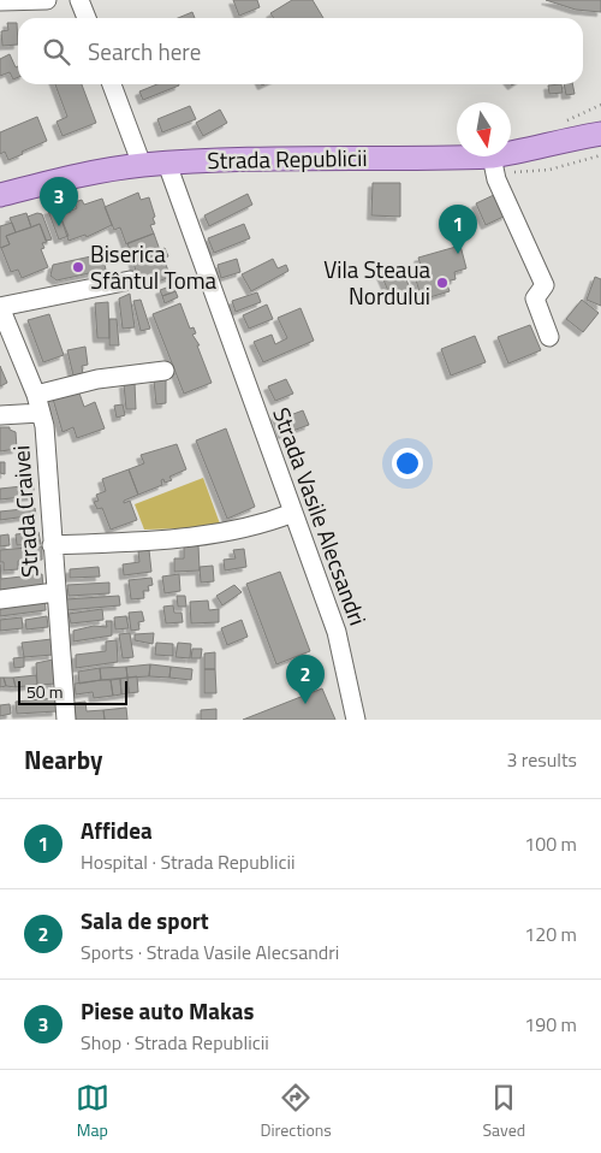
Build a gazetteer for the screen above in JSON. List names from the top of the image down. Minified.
{"streets":{"main road":["Strada Republicii"],"street":["Strada Craivei","Strada Vasile Alecsandri"]},"crossings":[["Strada Republicii","Strada Vasile Alecsandri"]],"places":["Biserica Sfântul Toma","Vila Steaua Nordului"],"scale_bar":"50 m","north":"bottom","page":{"search":"Search here","pins":["3","1","2"],"scale":"50 m","heading":["Nearby","3 results"],"list":[{"mark":"1","name":"Affidea","note":"Hospital · Strada Republicii","value":"100 m"},{"mark":"2","name":"Sala de sport","note":"Sports · Strada Vasile Alecsandri","value":"120 m"},{"mark":"3","name":"Piese auto Makas","note":"Shop · Strada Republicii","value":"190 m"}],"nav":["Map","Directions","Saved"]}}
